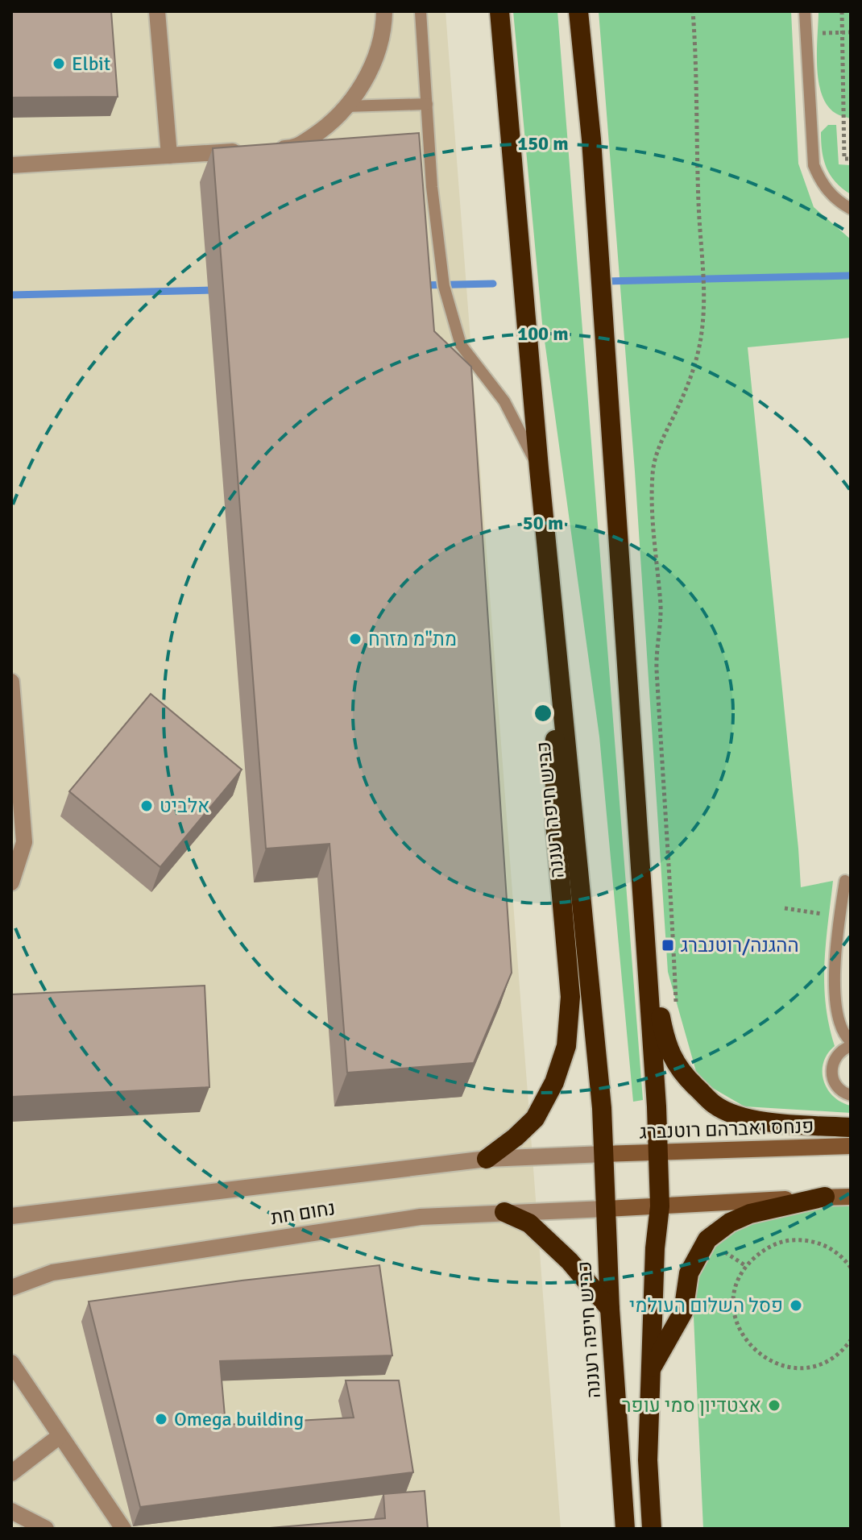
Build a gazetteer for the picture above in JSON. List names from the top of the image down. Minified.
{"streets":{"highway":["כביש חיפה רעננה"],"main road":["פנחס ואברהם רוטנברג"],"street":["נחום חת"]},"crossings":[["כביש חיפה רעננה","פנחס ואברהם רוטנברג"],["כביש חיפה רעננה","נחום חת"],["פנחס ואברהם רוטנברג","נחום חת"]],"places":{"other":["Elbit","מת\"מ מזרח","אלביט","פסל השלום העולמי","אצטדיון סמי עופר","Omega building"],"transit":["ההגנה/רוטנברג"]},"rings":["150 m","100 m","50 m"]}
